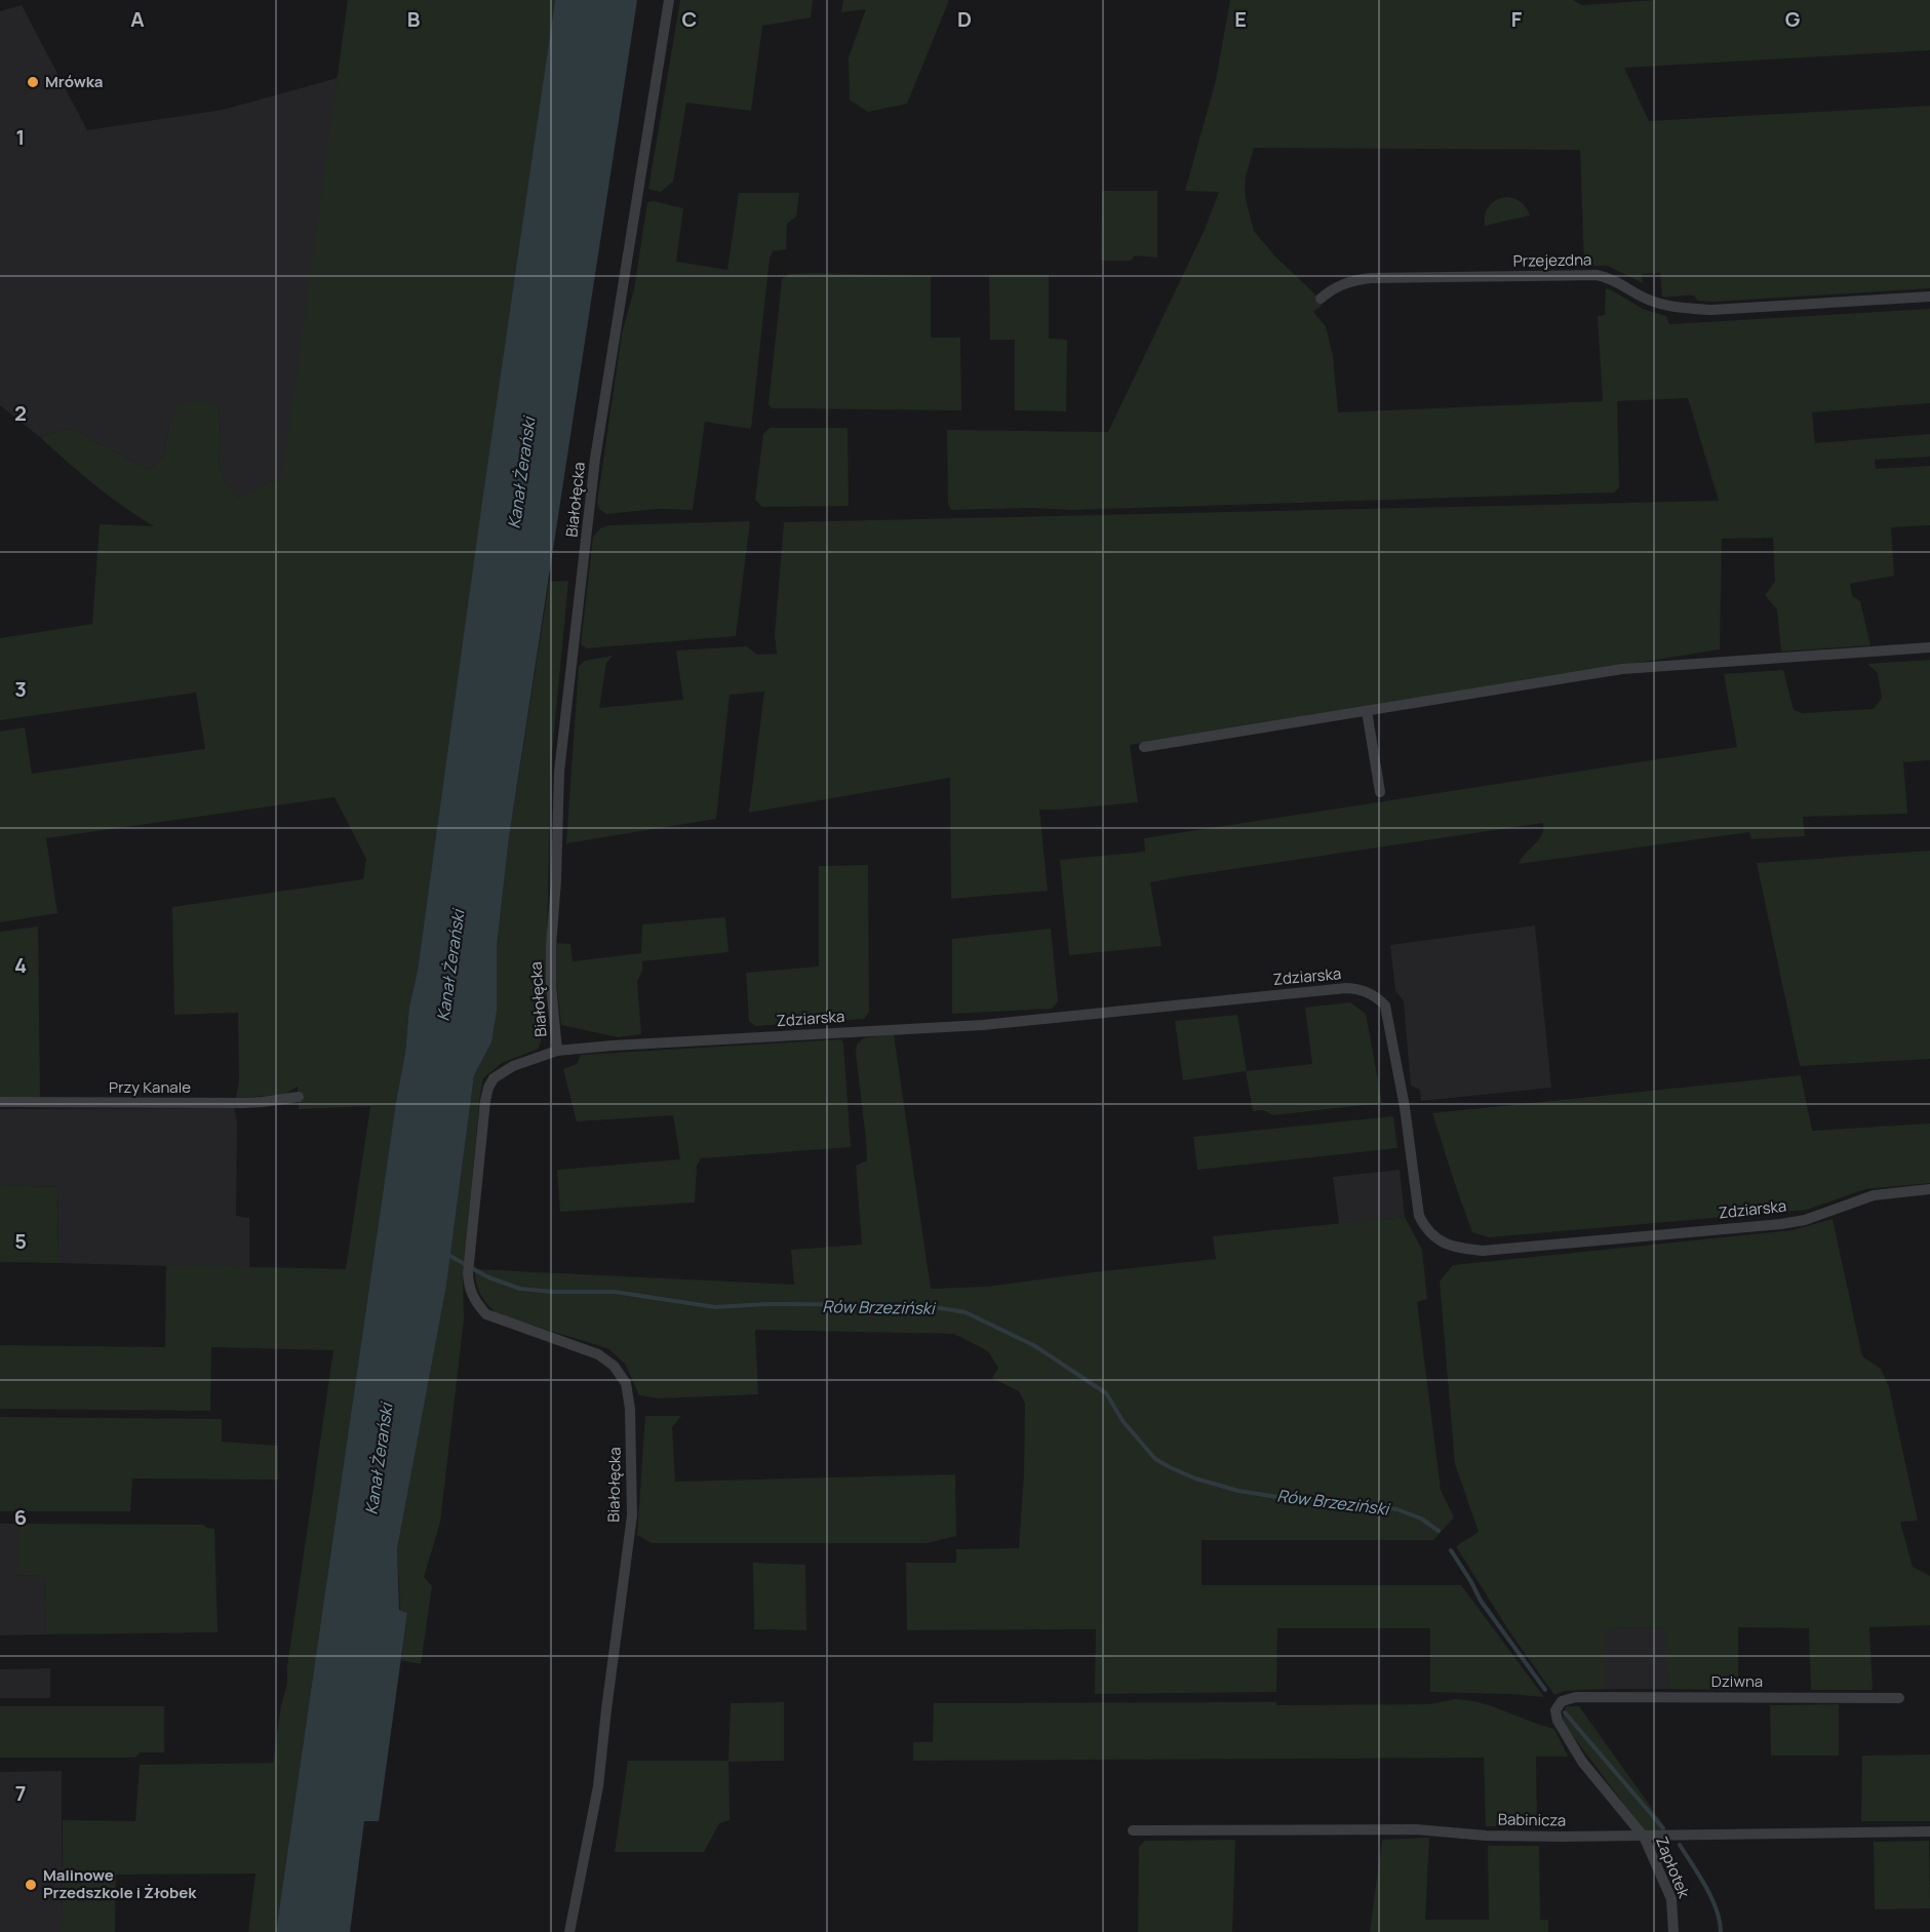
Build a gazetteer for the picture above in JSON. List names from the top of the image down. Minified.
{"streets":{"street":["Przejezdna","Białołęcka","Zdziarska","Przy Kanale","Dziwna","Babinicza","Zapłotek"]},"crossings":[["Białołęcka","Zdziarska"],["Dziwna","Zapłotek"],["Babinicza","Zapłotek"]],"water":["Kanał Żerański","Rów Brzeziński"],"places":["Mrówka","Malinowe Przedszkole i Żłobek"],"grid":{"columns":["A","B","C","D","E","F","G"],"rows":["1","2","3","4","5","6","7"]}}
